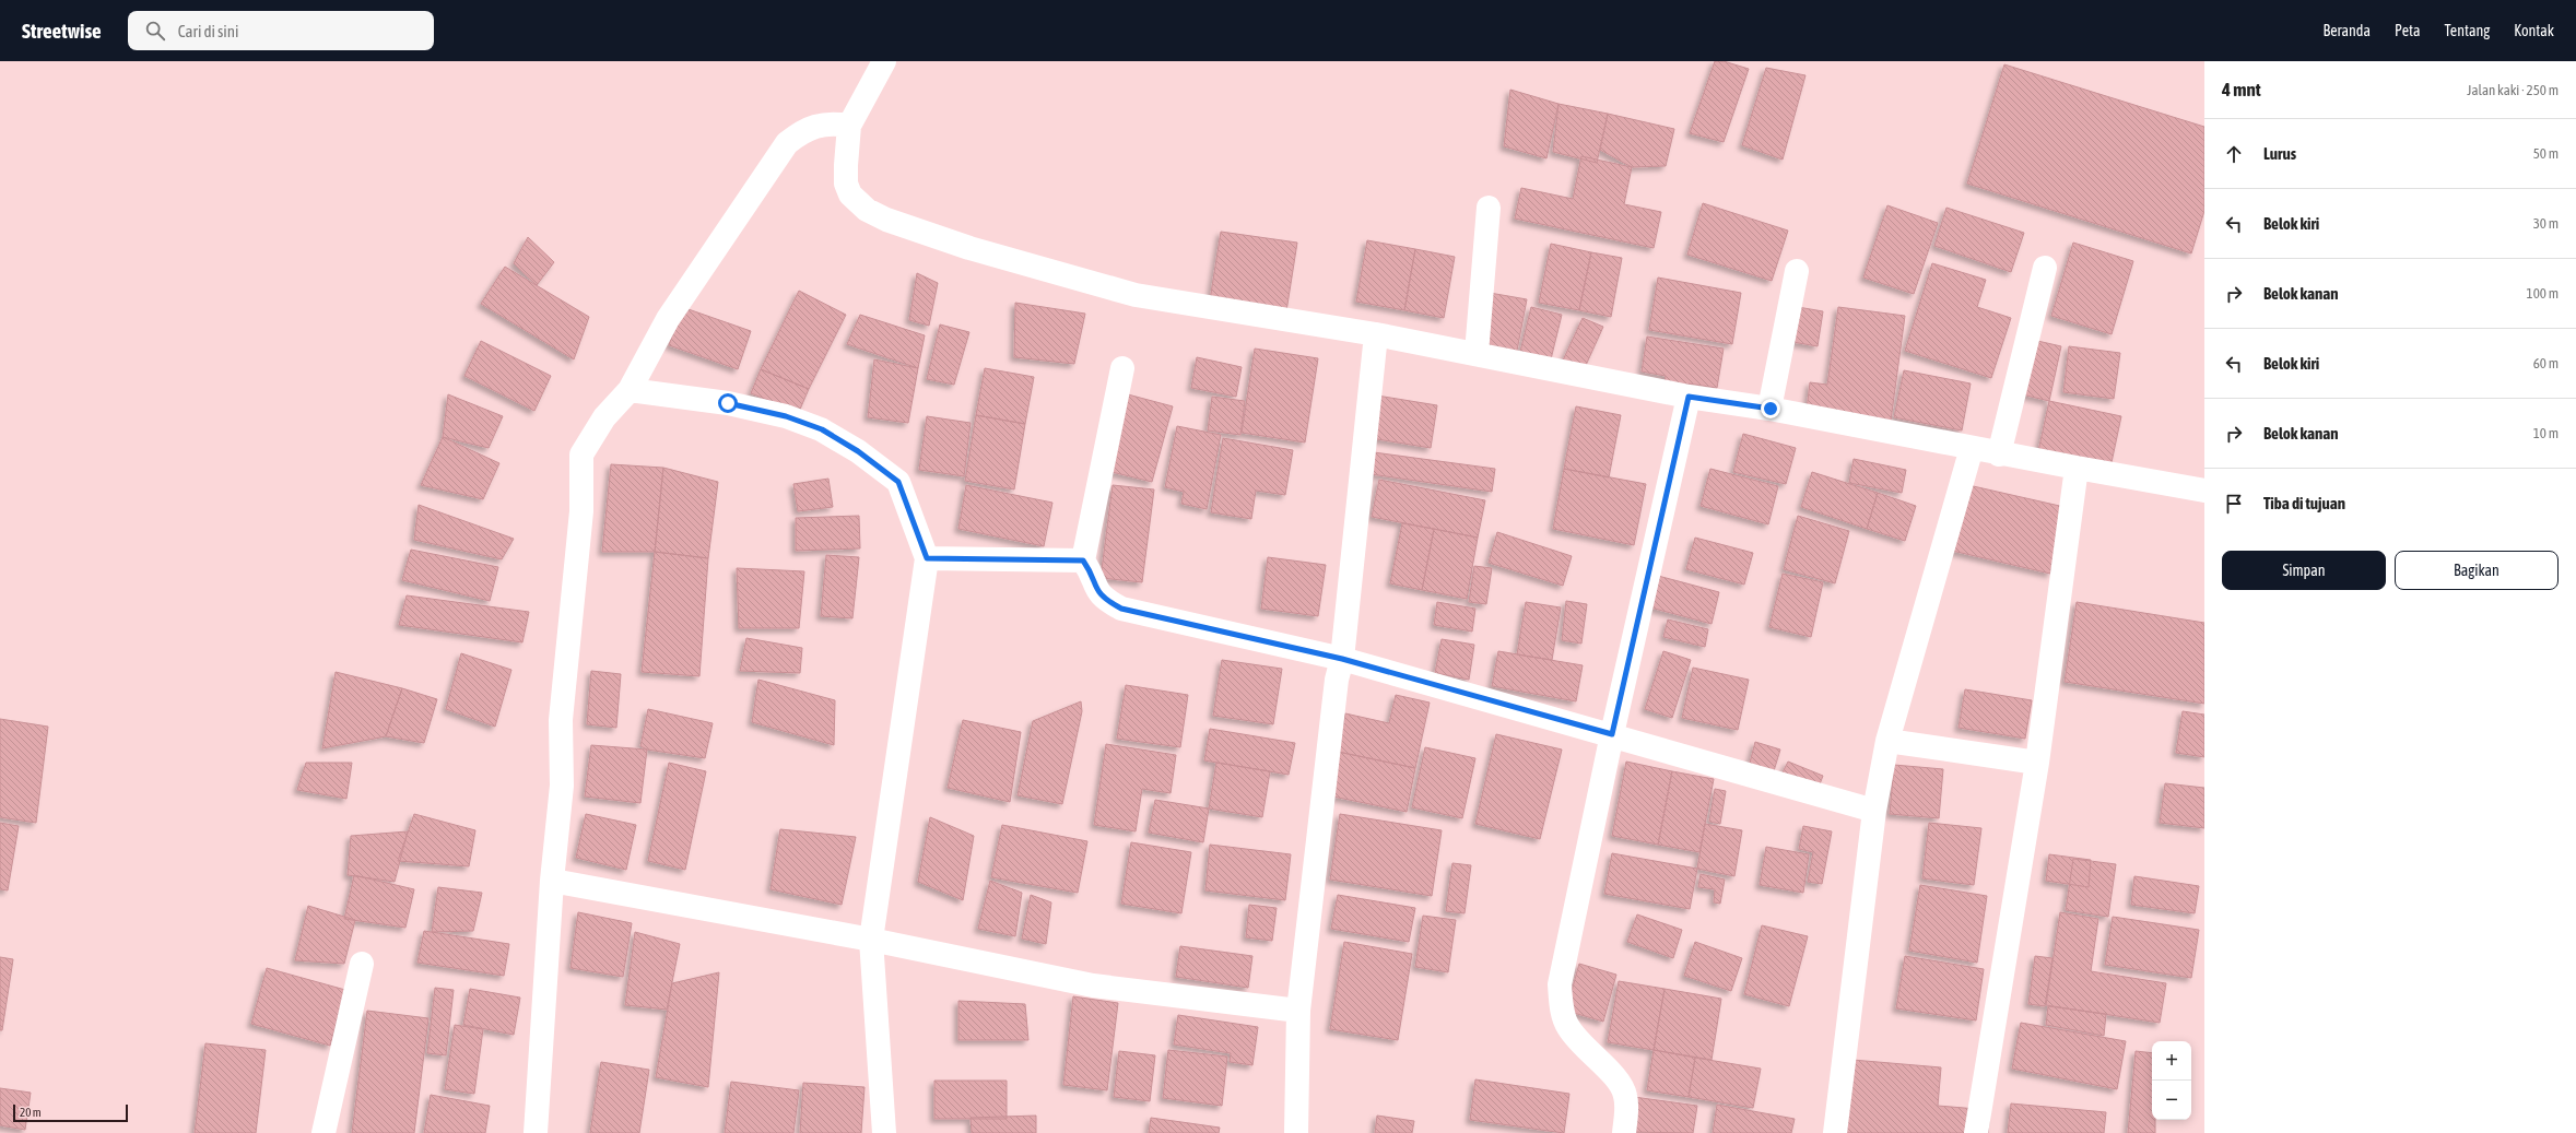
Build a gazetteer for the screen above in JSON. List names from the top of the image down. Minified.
{"scale_bar":"20 m","page":{"header":"Streetwise","search":"Cari di sini","nav":["Beranda","Peta","Tentang","Kontak"],"heading":["4 mnt","Jalan kaki · 250 m"],"list":[["Lurus","50 m"],["Belok kiri","30 m"],["Belok kanan","100 m"],["Belok kiri","60 m"],["Belok kanan","10 m"],"Tiba di tujuan"],"buttons":["Simpan","Bagikan"],"map_buttons":["+","−"],"scale":"20 m"}}
